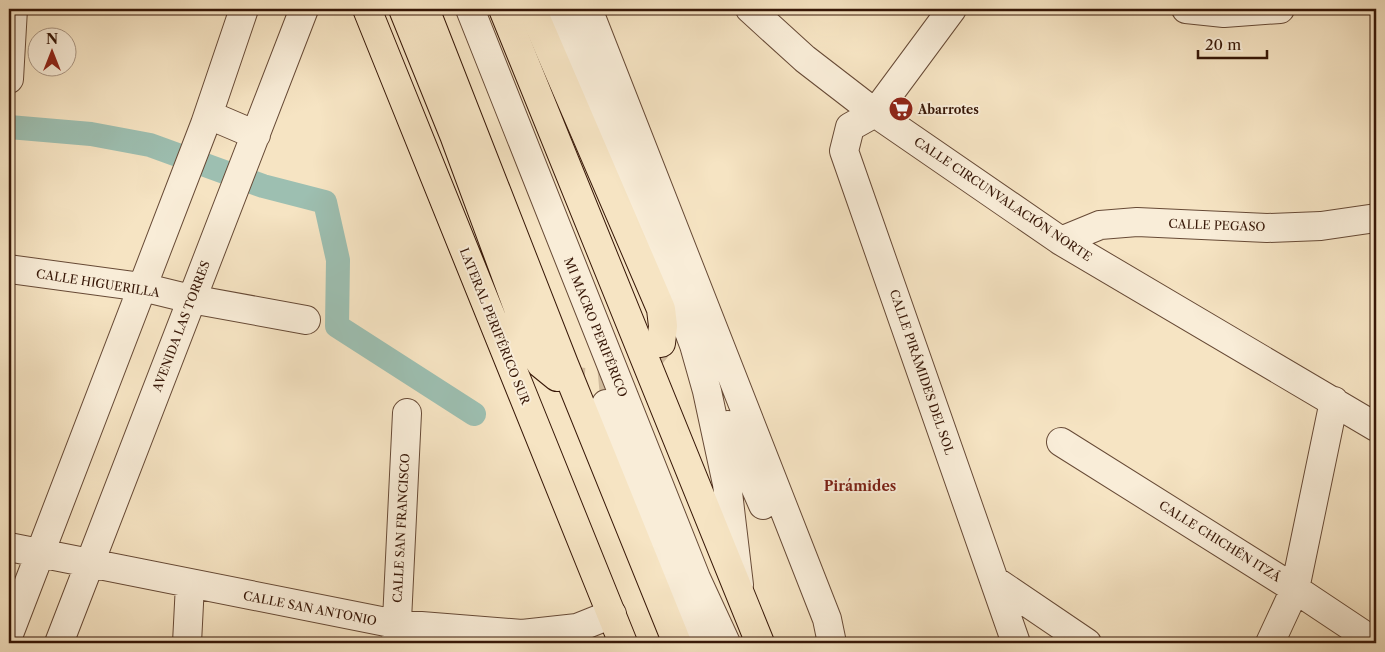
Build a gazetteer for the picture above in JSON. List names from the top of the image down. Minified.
{"streets":{"main road":["LATERAL PERIFÉRICO SUR"],"street":["CALLE CIRCUNVALACIÓN NORTE","CALLE PEGASO","CALLE HIGUERILLA","AVENIDA LAS TORRES","MI MACRO PERIFÉRICO","CALLE PIRÁMIDES DEL SOL","CALLE SAN FRANCISCO","CALLE CHICHÉN ITZÁ","CALLE SAN ANTONIO"]},"crossings":[["CALLE CIRCUNVALACIÓN NORTE","CALLE PEGASO"],["CALLE CIRCUNVALACIÓN NORTE","CALLE PIRÁMIDES DEL SOL"],["CALLE HIGUERILLA","AVENIDA LAS TORRES"],["AVENIDA LAS TORRES","CALLE SAN ANTONIO"],["LATERAL PERIFÉRICO SUR","CALLE SAN ANTONIO"],["CALLE SAN FRANCISCO","CALLE SAN ANTONIO"]],"districts":["Pirámides"],"places":{"supermarket":["Abarrotes"]},"scale_bar":"20 m","north":"top"}
